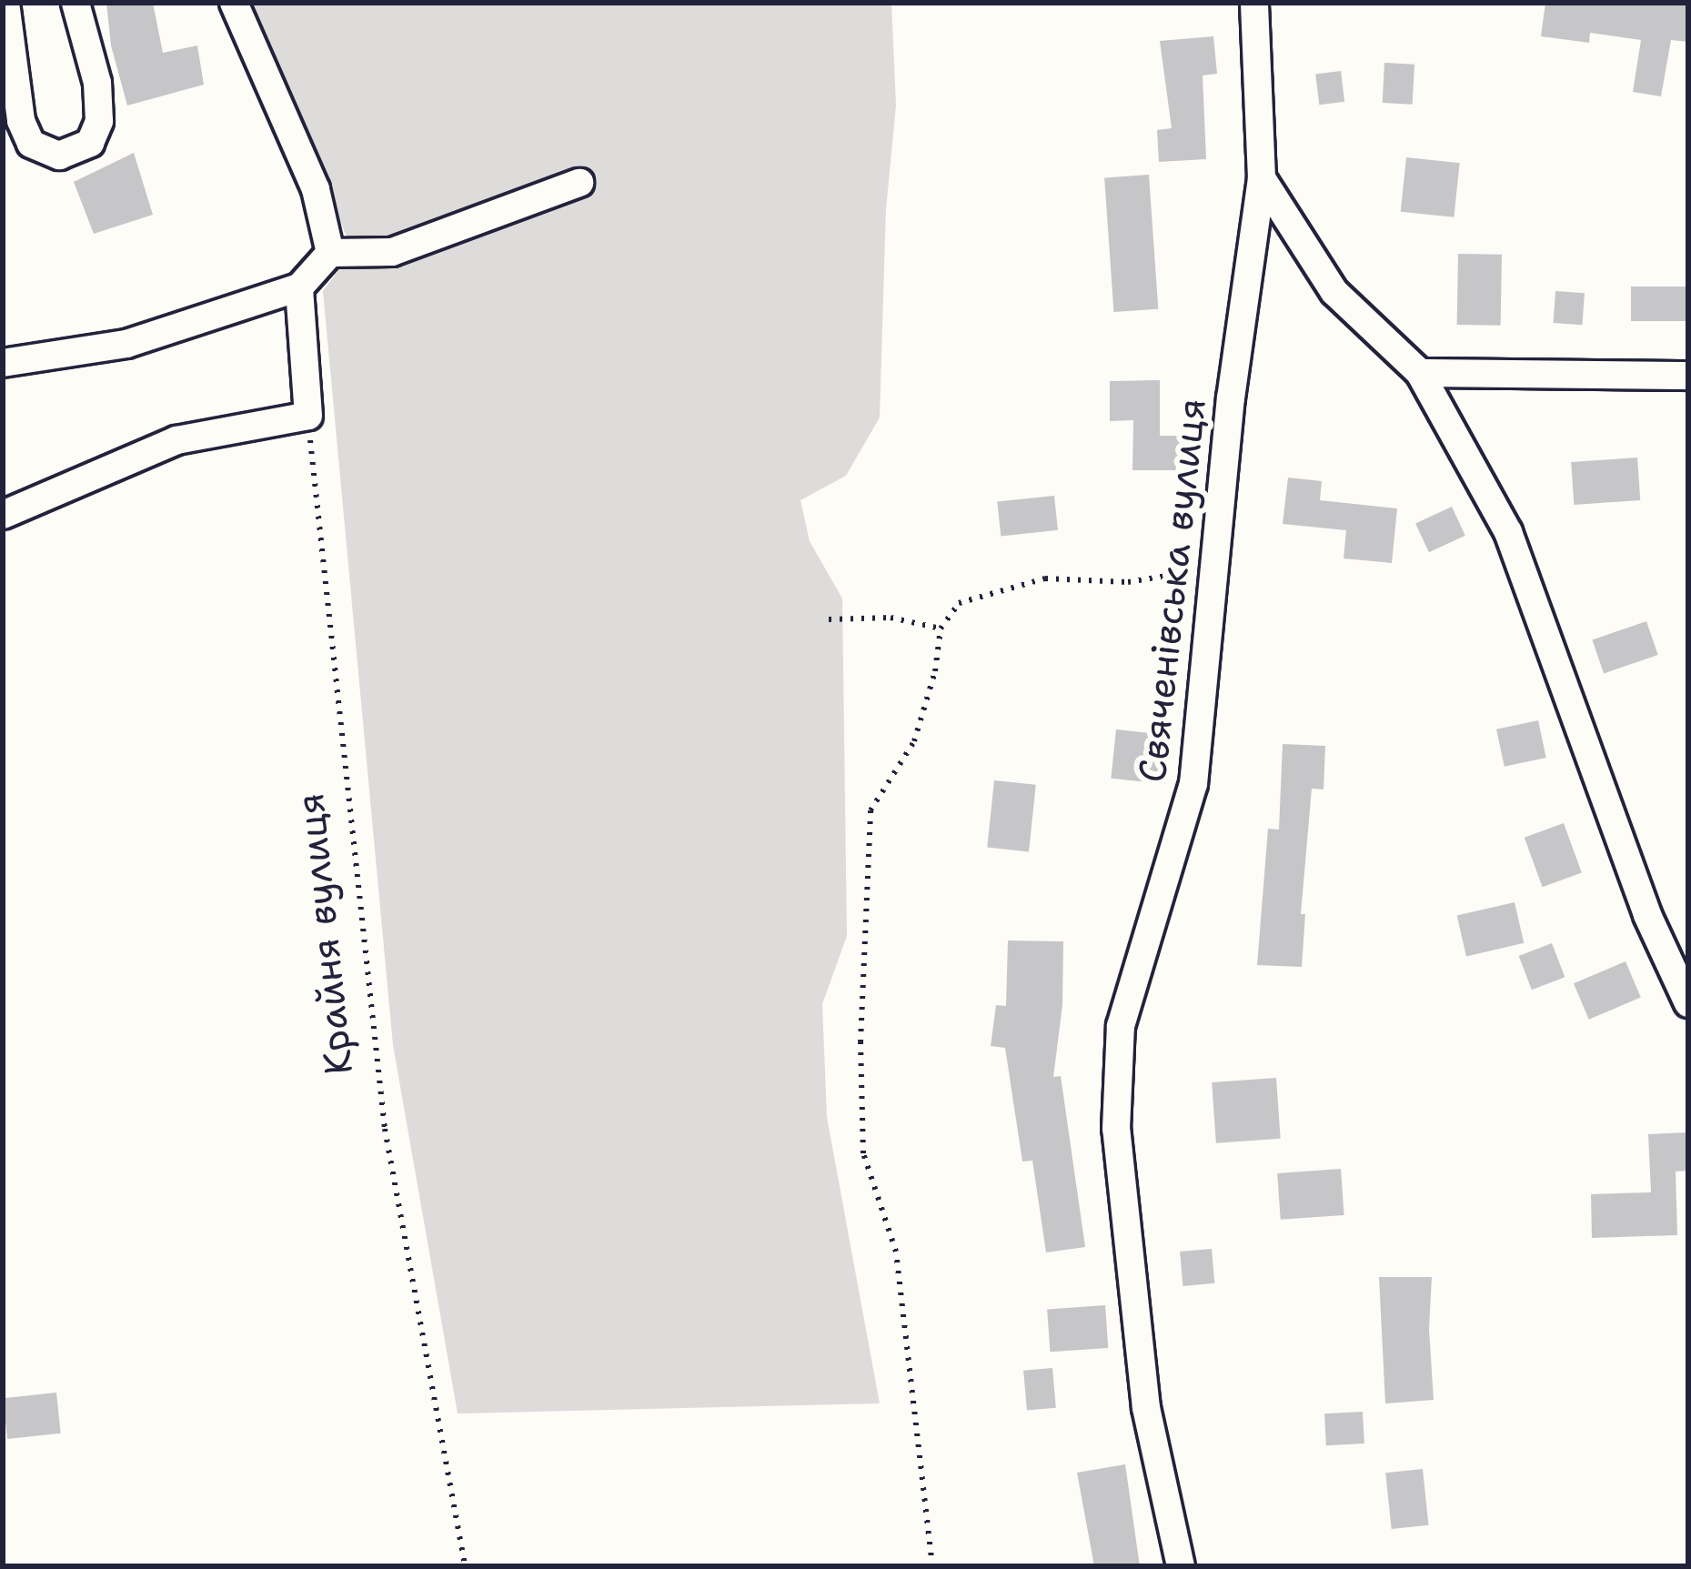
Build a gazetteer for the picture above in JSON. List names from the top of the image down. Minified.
{"streets":{"street":["Свяченівська вулиця"],"path":["Крайня вулиця"]}}
